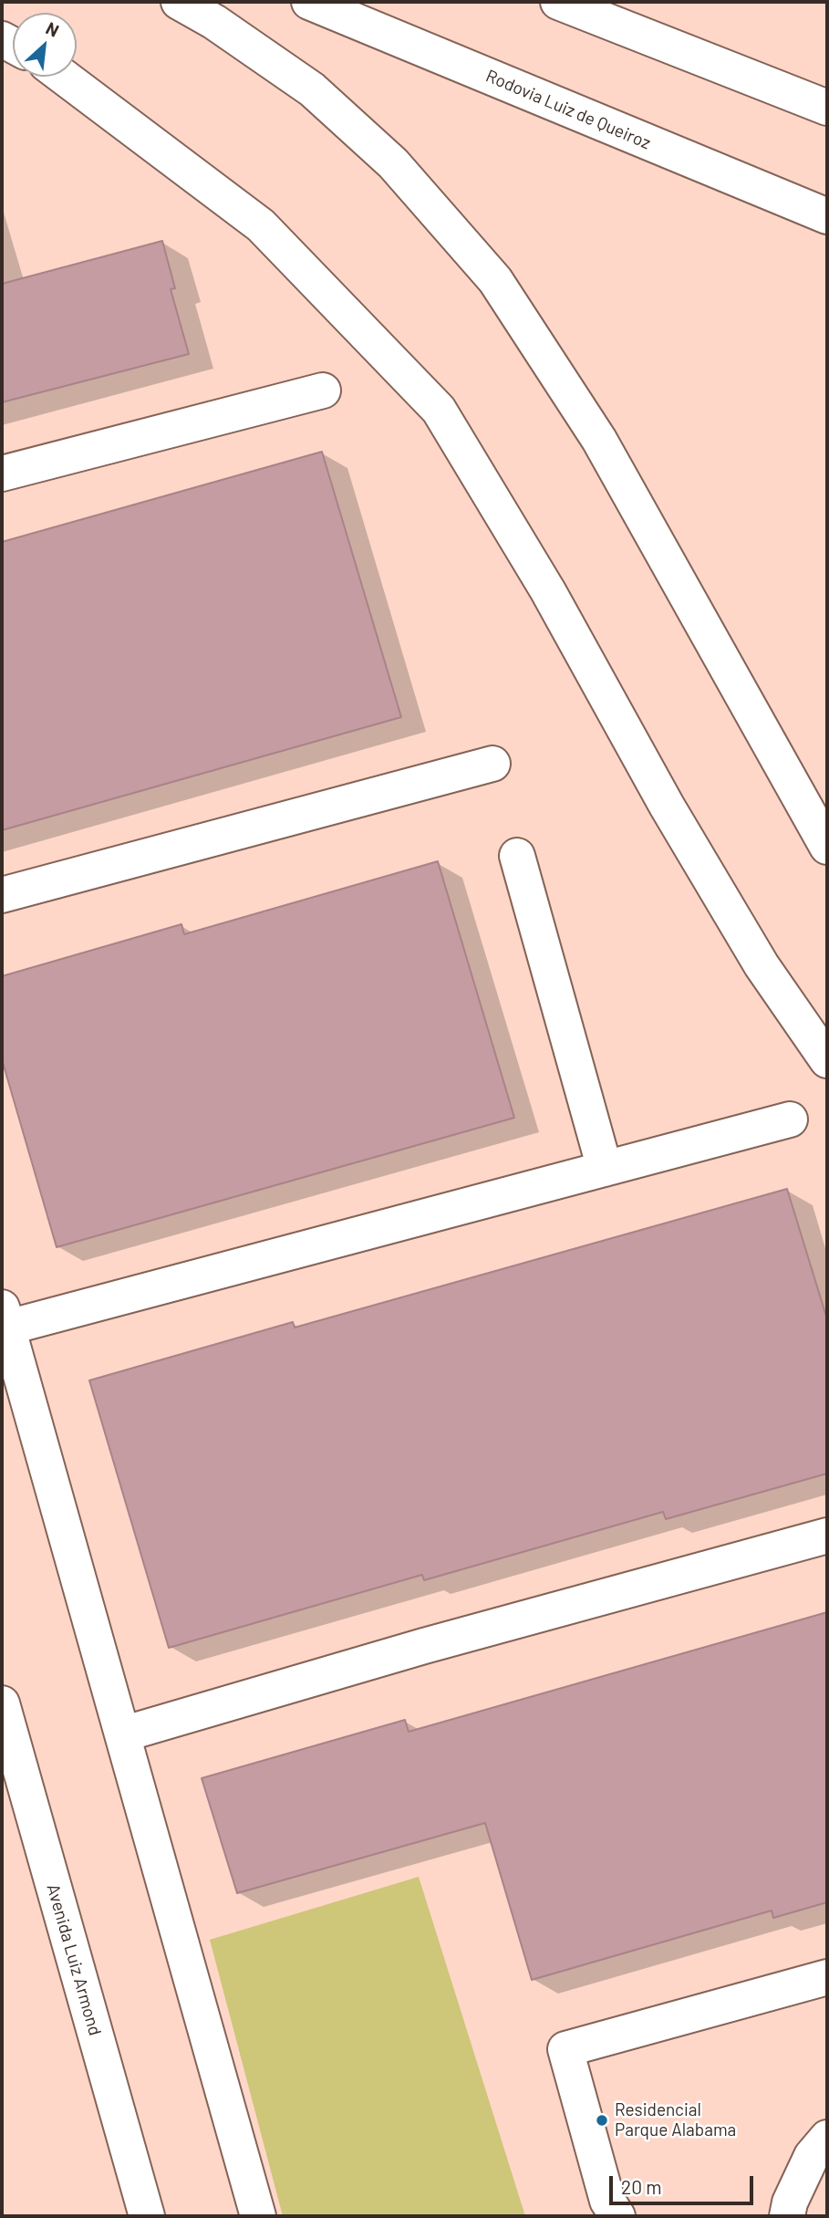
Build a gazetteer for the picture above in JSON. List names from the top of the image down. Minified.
{"streets":{"main road":["Rodovia Luiz de Queiroz","Avenida Luiz Armond"]},"places":["Residencial Parque Alabama"],"scale_bar":"20 m","north":"top right"}
